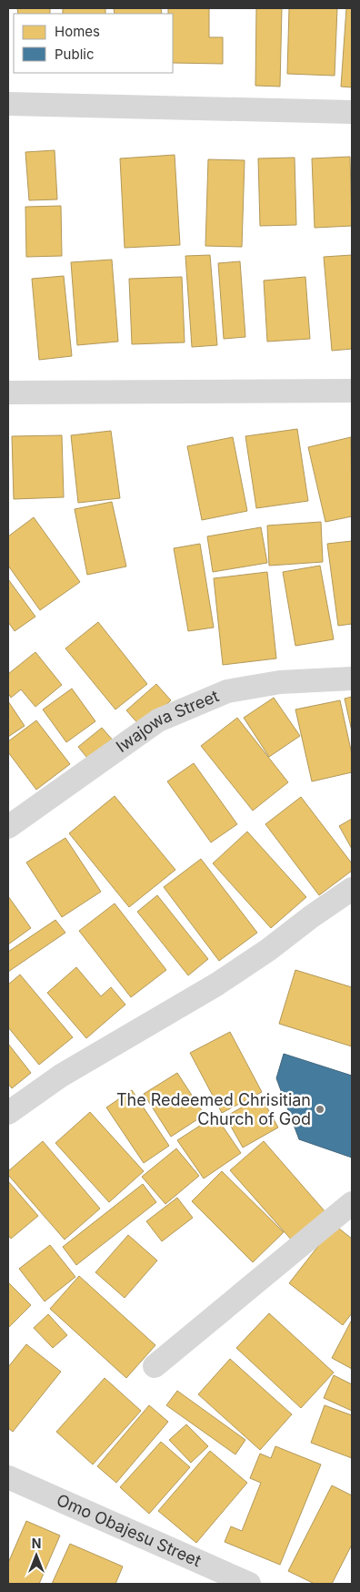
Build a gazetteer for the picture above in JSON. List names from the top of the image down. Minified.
{"streets":{"street":["Iwajowa Street","Omo Obajesu Street"]},"places":["The Redeemed Chrisitian Church of God"],"legend":["Homes","Public"],"north":"top"}
